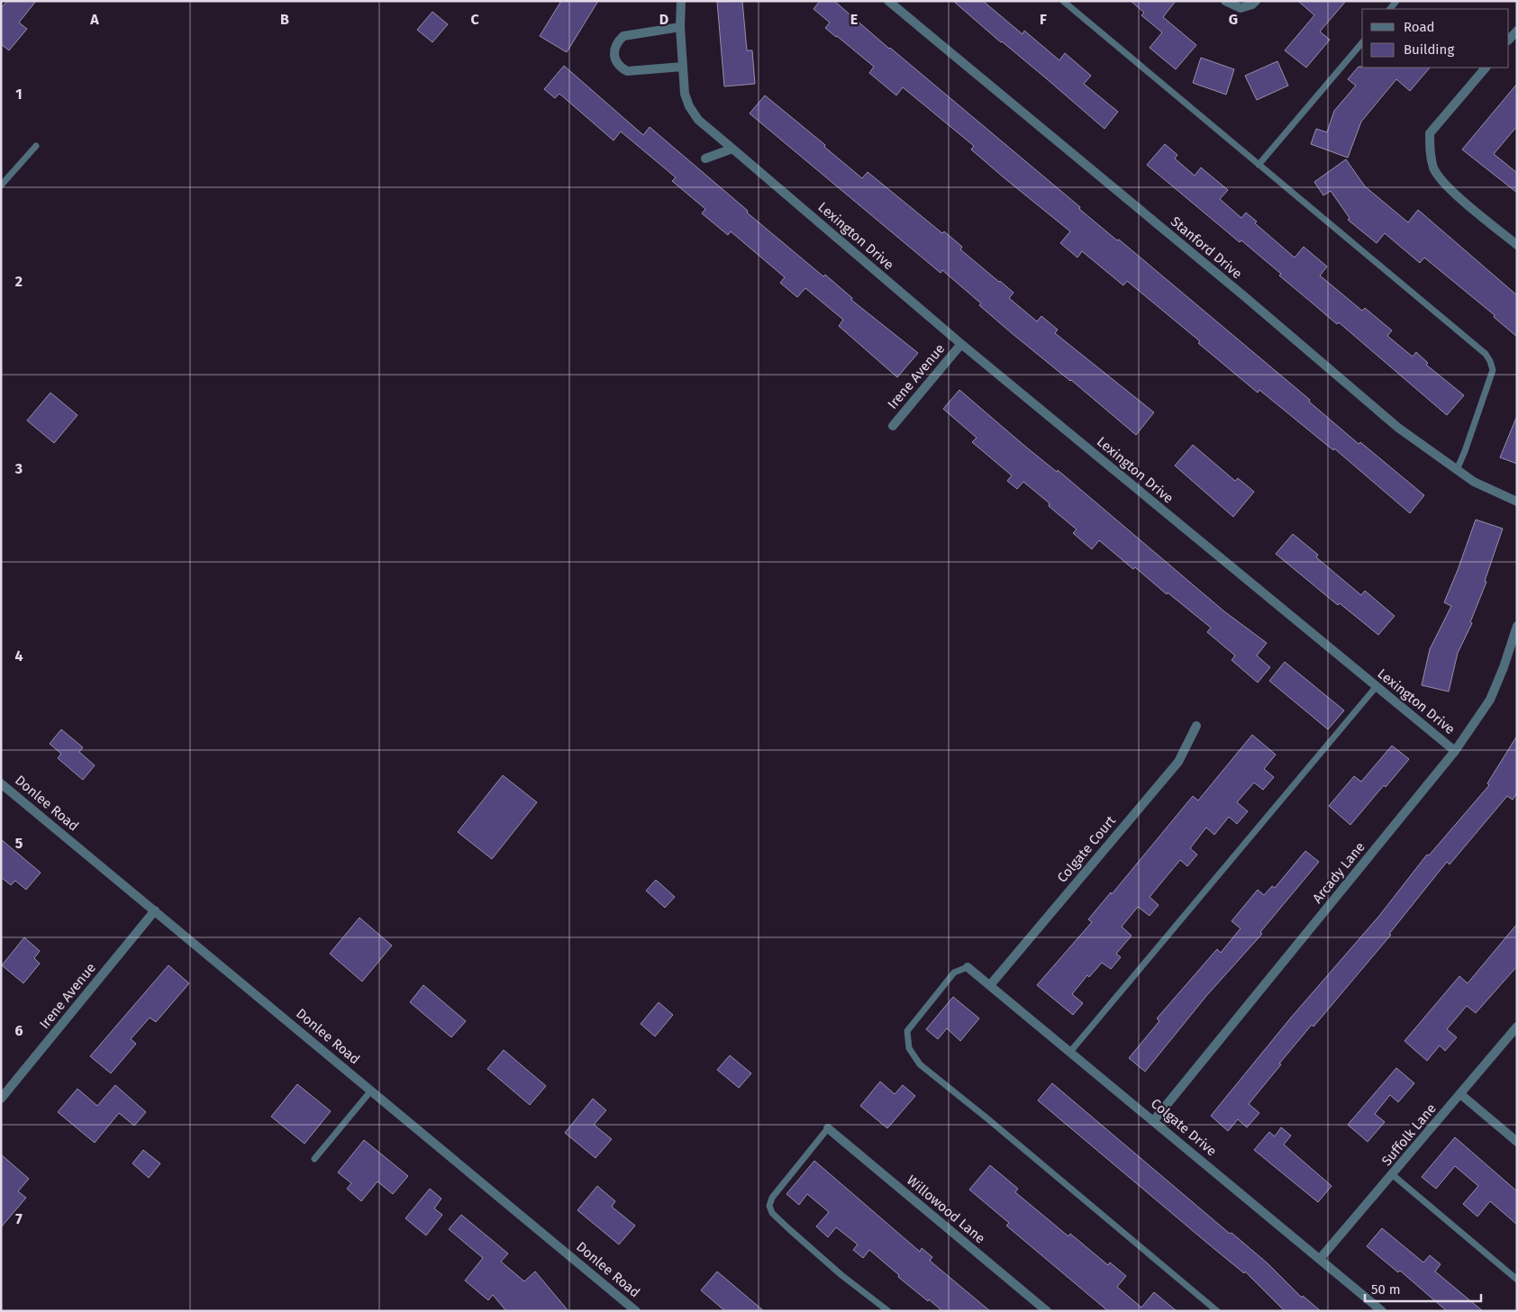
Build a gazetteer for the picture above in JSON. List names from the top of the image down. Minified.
{"streets":{"street":["Lexington Drive","Stanford Drive","Irene Avenue","Donlee Road","Colgate Court","Arcady Lane","Colgate Drive","Suffolk Lane","Willowood Lane"]},"crossings":[["Lexington Drive","Irene Avenue"],["Lexington Drive","Arcady Lane"],["Irene Avenue","Donlee Road"],["Colgate Court","Colgate Drive"],["Arcady Lane","Colgate Drive"],["Colgate Drive","Suffolk Lane"]],"legend":["Road","Building"],"scale_bar":"50 m","grid":{"columns":["A","B","C","D","E","F","G"],"rows":["1","2","3","4","5","6","7"]}}
